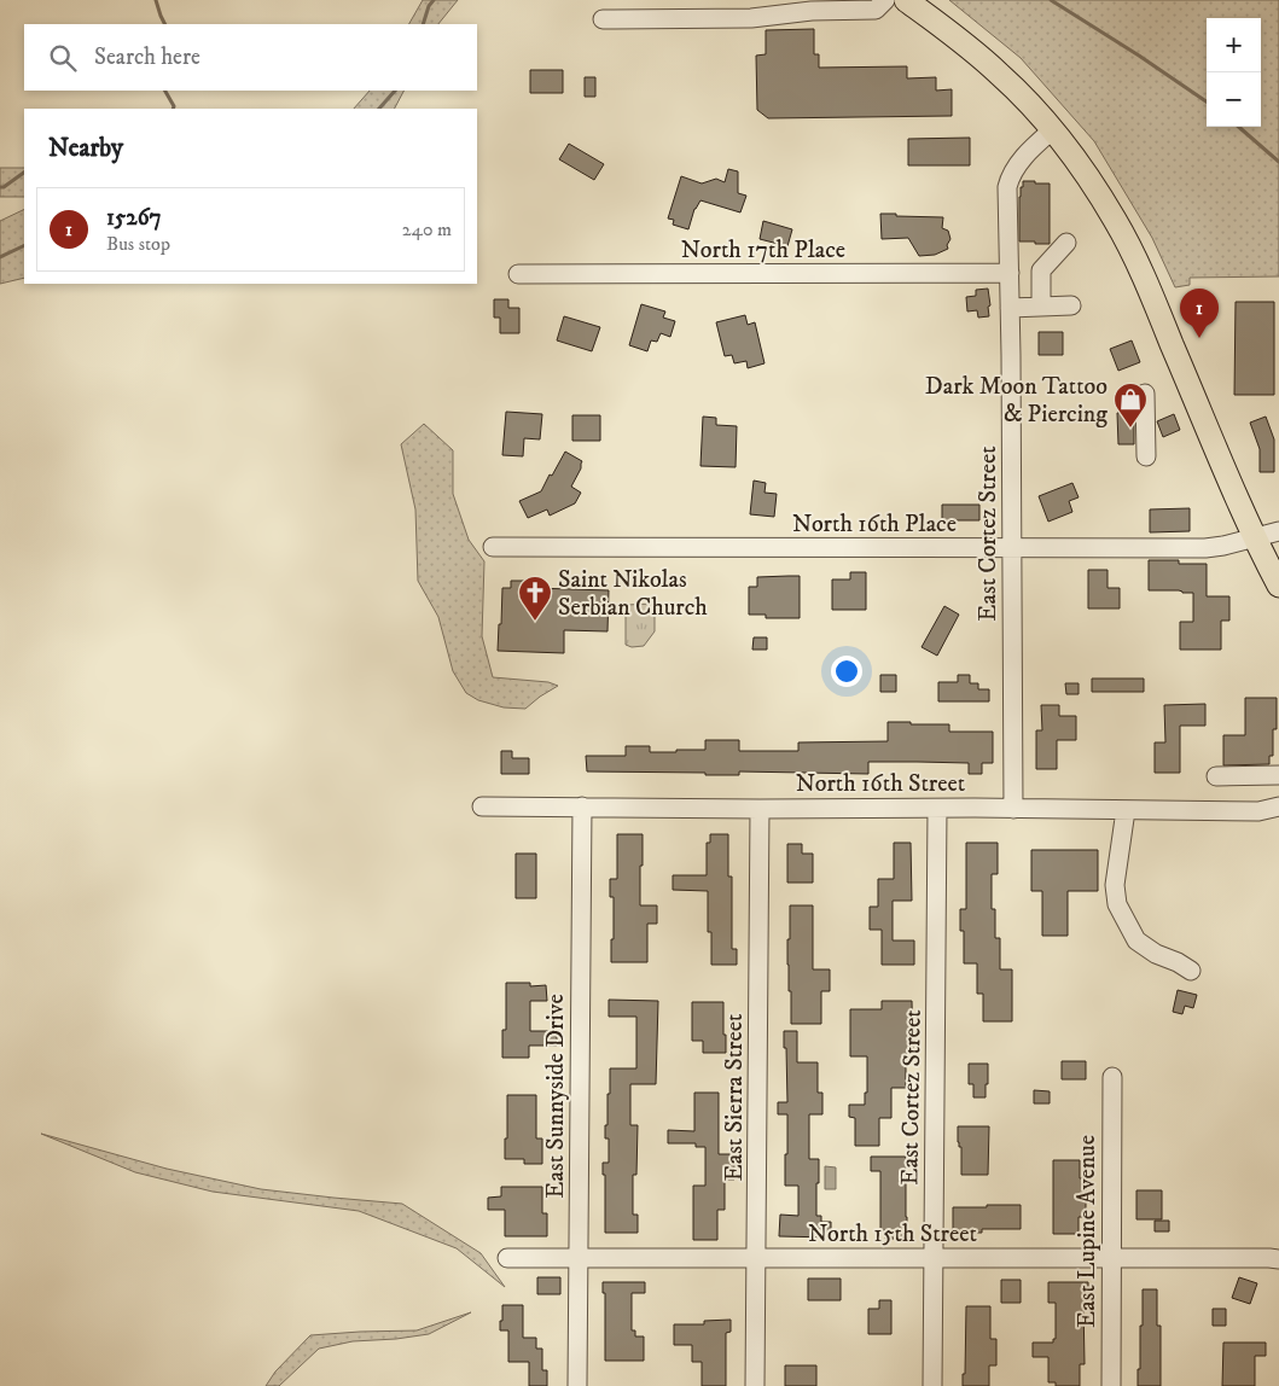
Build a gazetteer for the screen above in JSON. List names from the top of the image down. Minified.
{"streets":{"street":["North 17th Place","North 16th Place","East Cortez Street","North 16th Street","East Sunnyside Drive","East Sierra Street","East Lupine Avenue","North 15th Street"]},"crossings":[["North 17th Place","East Cortez Street"],["North 16th Place","East Cortez Street"],["East Cortez Street","North 16th Street"],["East Cortez Street","North 15th Street"],["North 16th Street","East Sunnyside Drive"],["North 16th Street","East Sierra Street"],["East Sunnyside Drive","North 15th Street"],["East Sierra Street","North 15th Street"],["East Lupine Avenue","North 15th Street"]],"places":{"shop":["Dark Moon Tattoo & Piercing"],"church":["Saint Nikolas Serbian Church"]},"page":{"map_buttons":["+","−"],"search":"Search here","heading":"Nearby","list":[{"mark":"1","name":"15267","note":"Bus stop","value":"240 m"}],"pins":"1"}}
